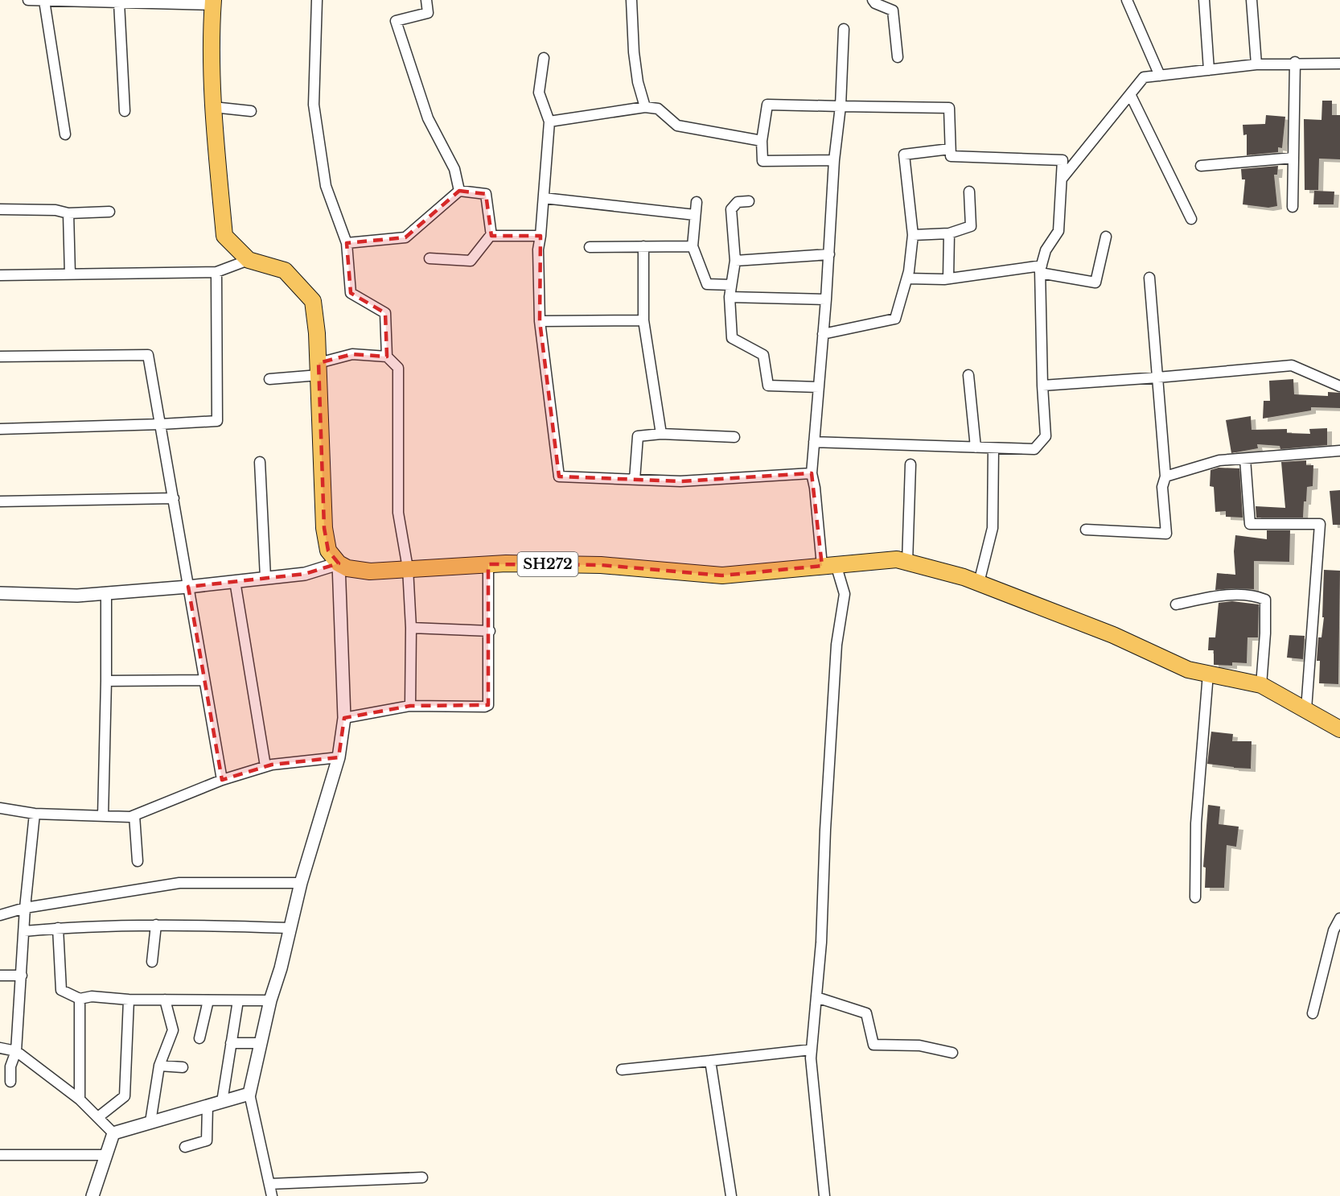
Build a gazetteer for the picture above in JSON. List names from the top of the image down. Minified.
{"streets":{"main road":["SH272"]}}
